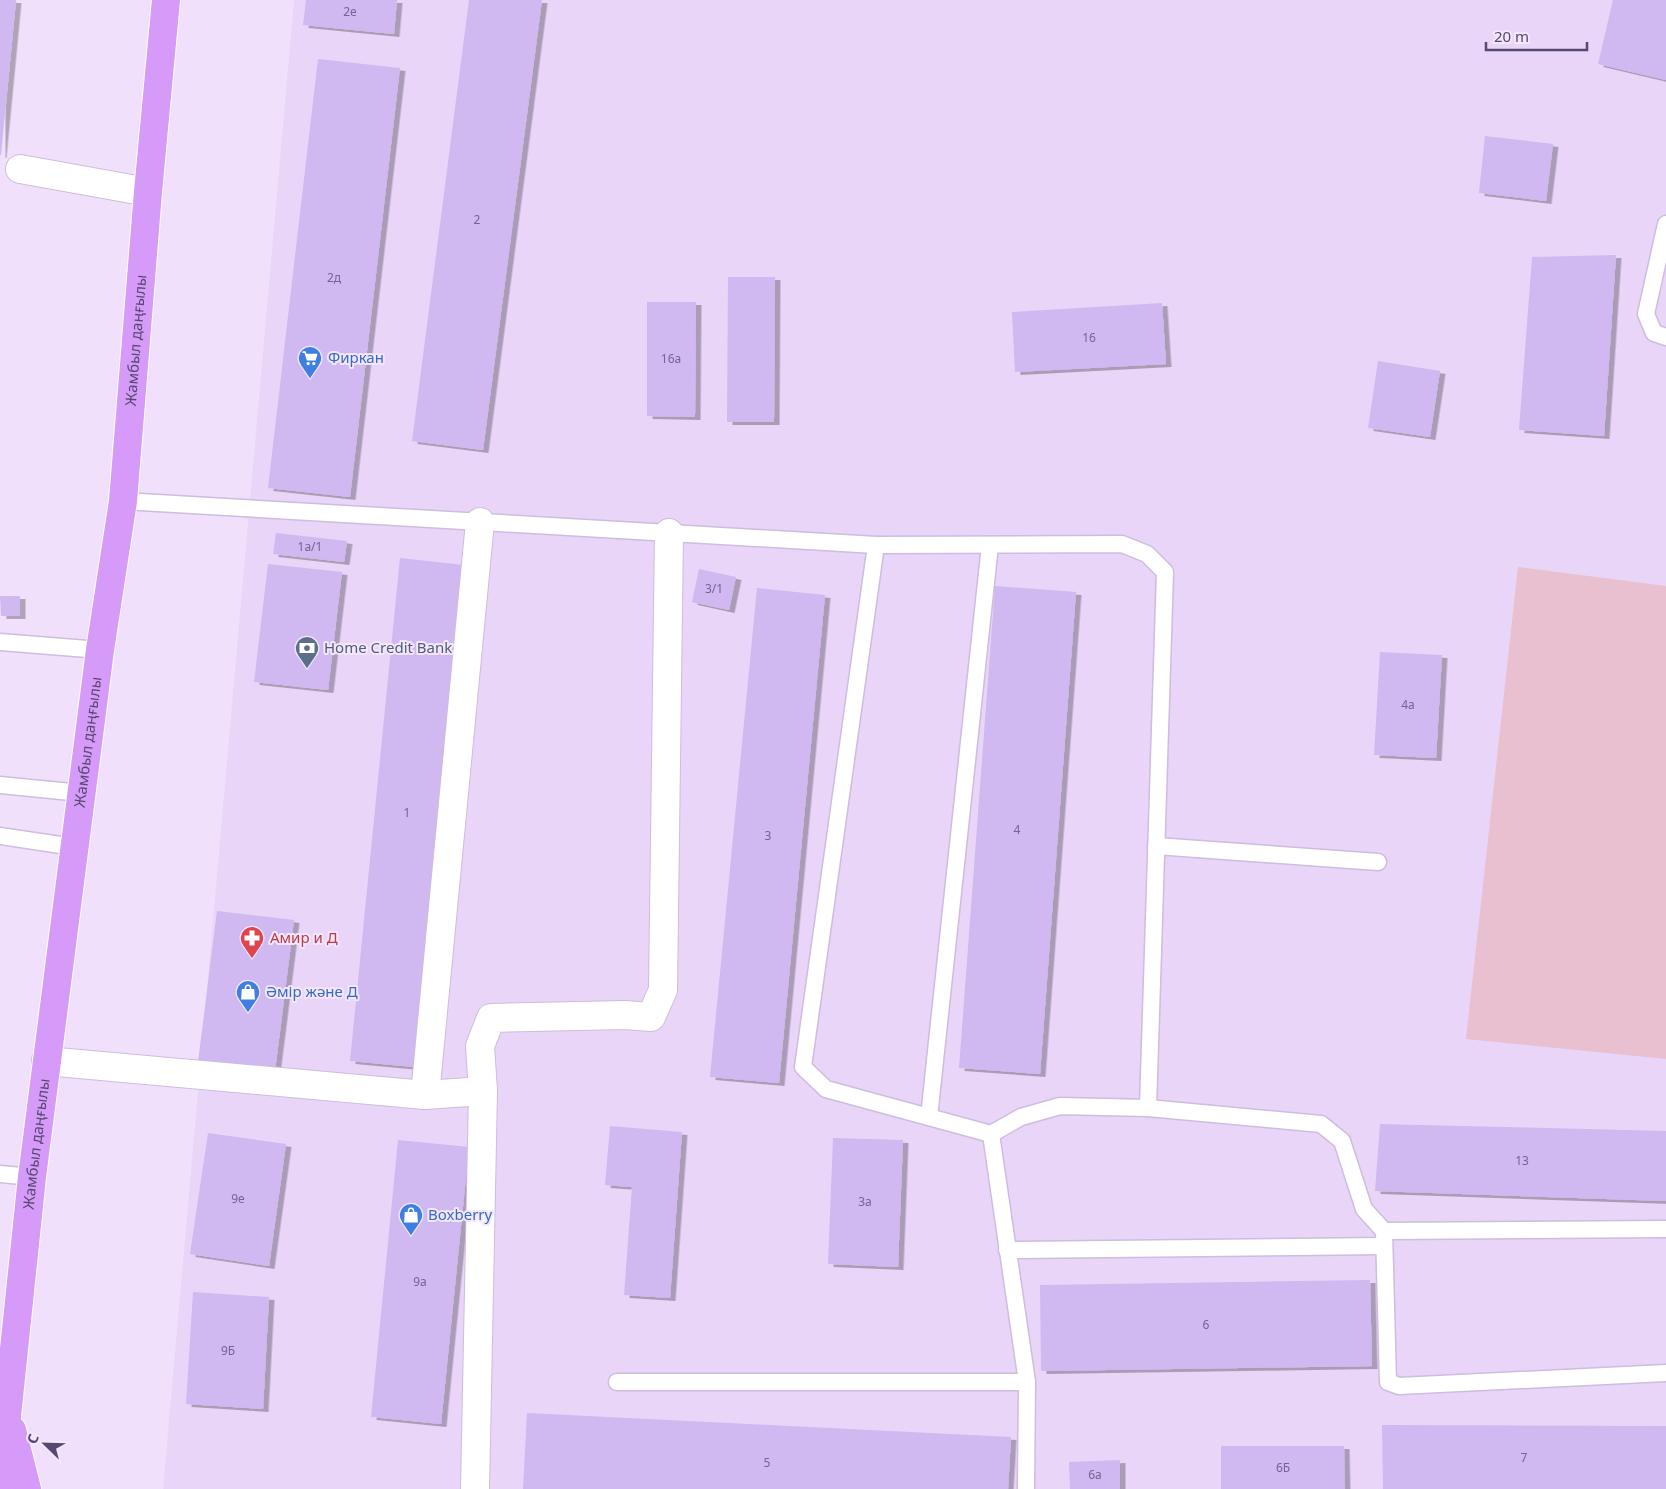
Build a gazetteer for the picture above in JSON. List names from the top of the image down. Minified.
{"streets":{"main road":["Жамбыл даңғылы"]},"places":{"supermarket":["Фиркан"],"bank":["Home Credit Bank"],"pharmacy":["Амир и Д"],"shop":["Әмір және Д","Boxberry"]},"house_numbers":["2е","2","2д","16","16а","1а/1","3/1","4а","1","4","3","13","9е","3а","9а","6","9Б","7","5","6Б","6а"],"scale_bar":"20 m","north":"top left"}
